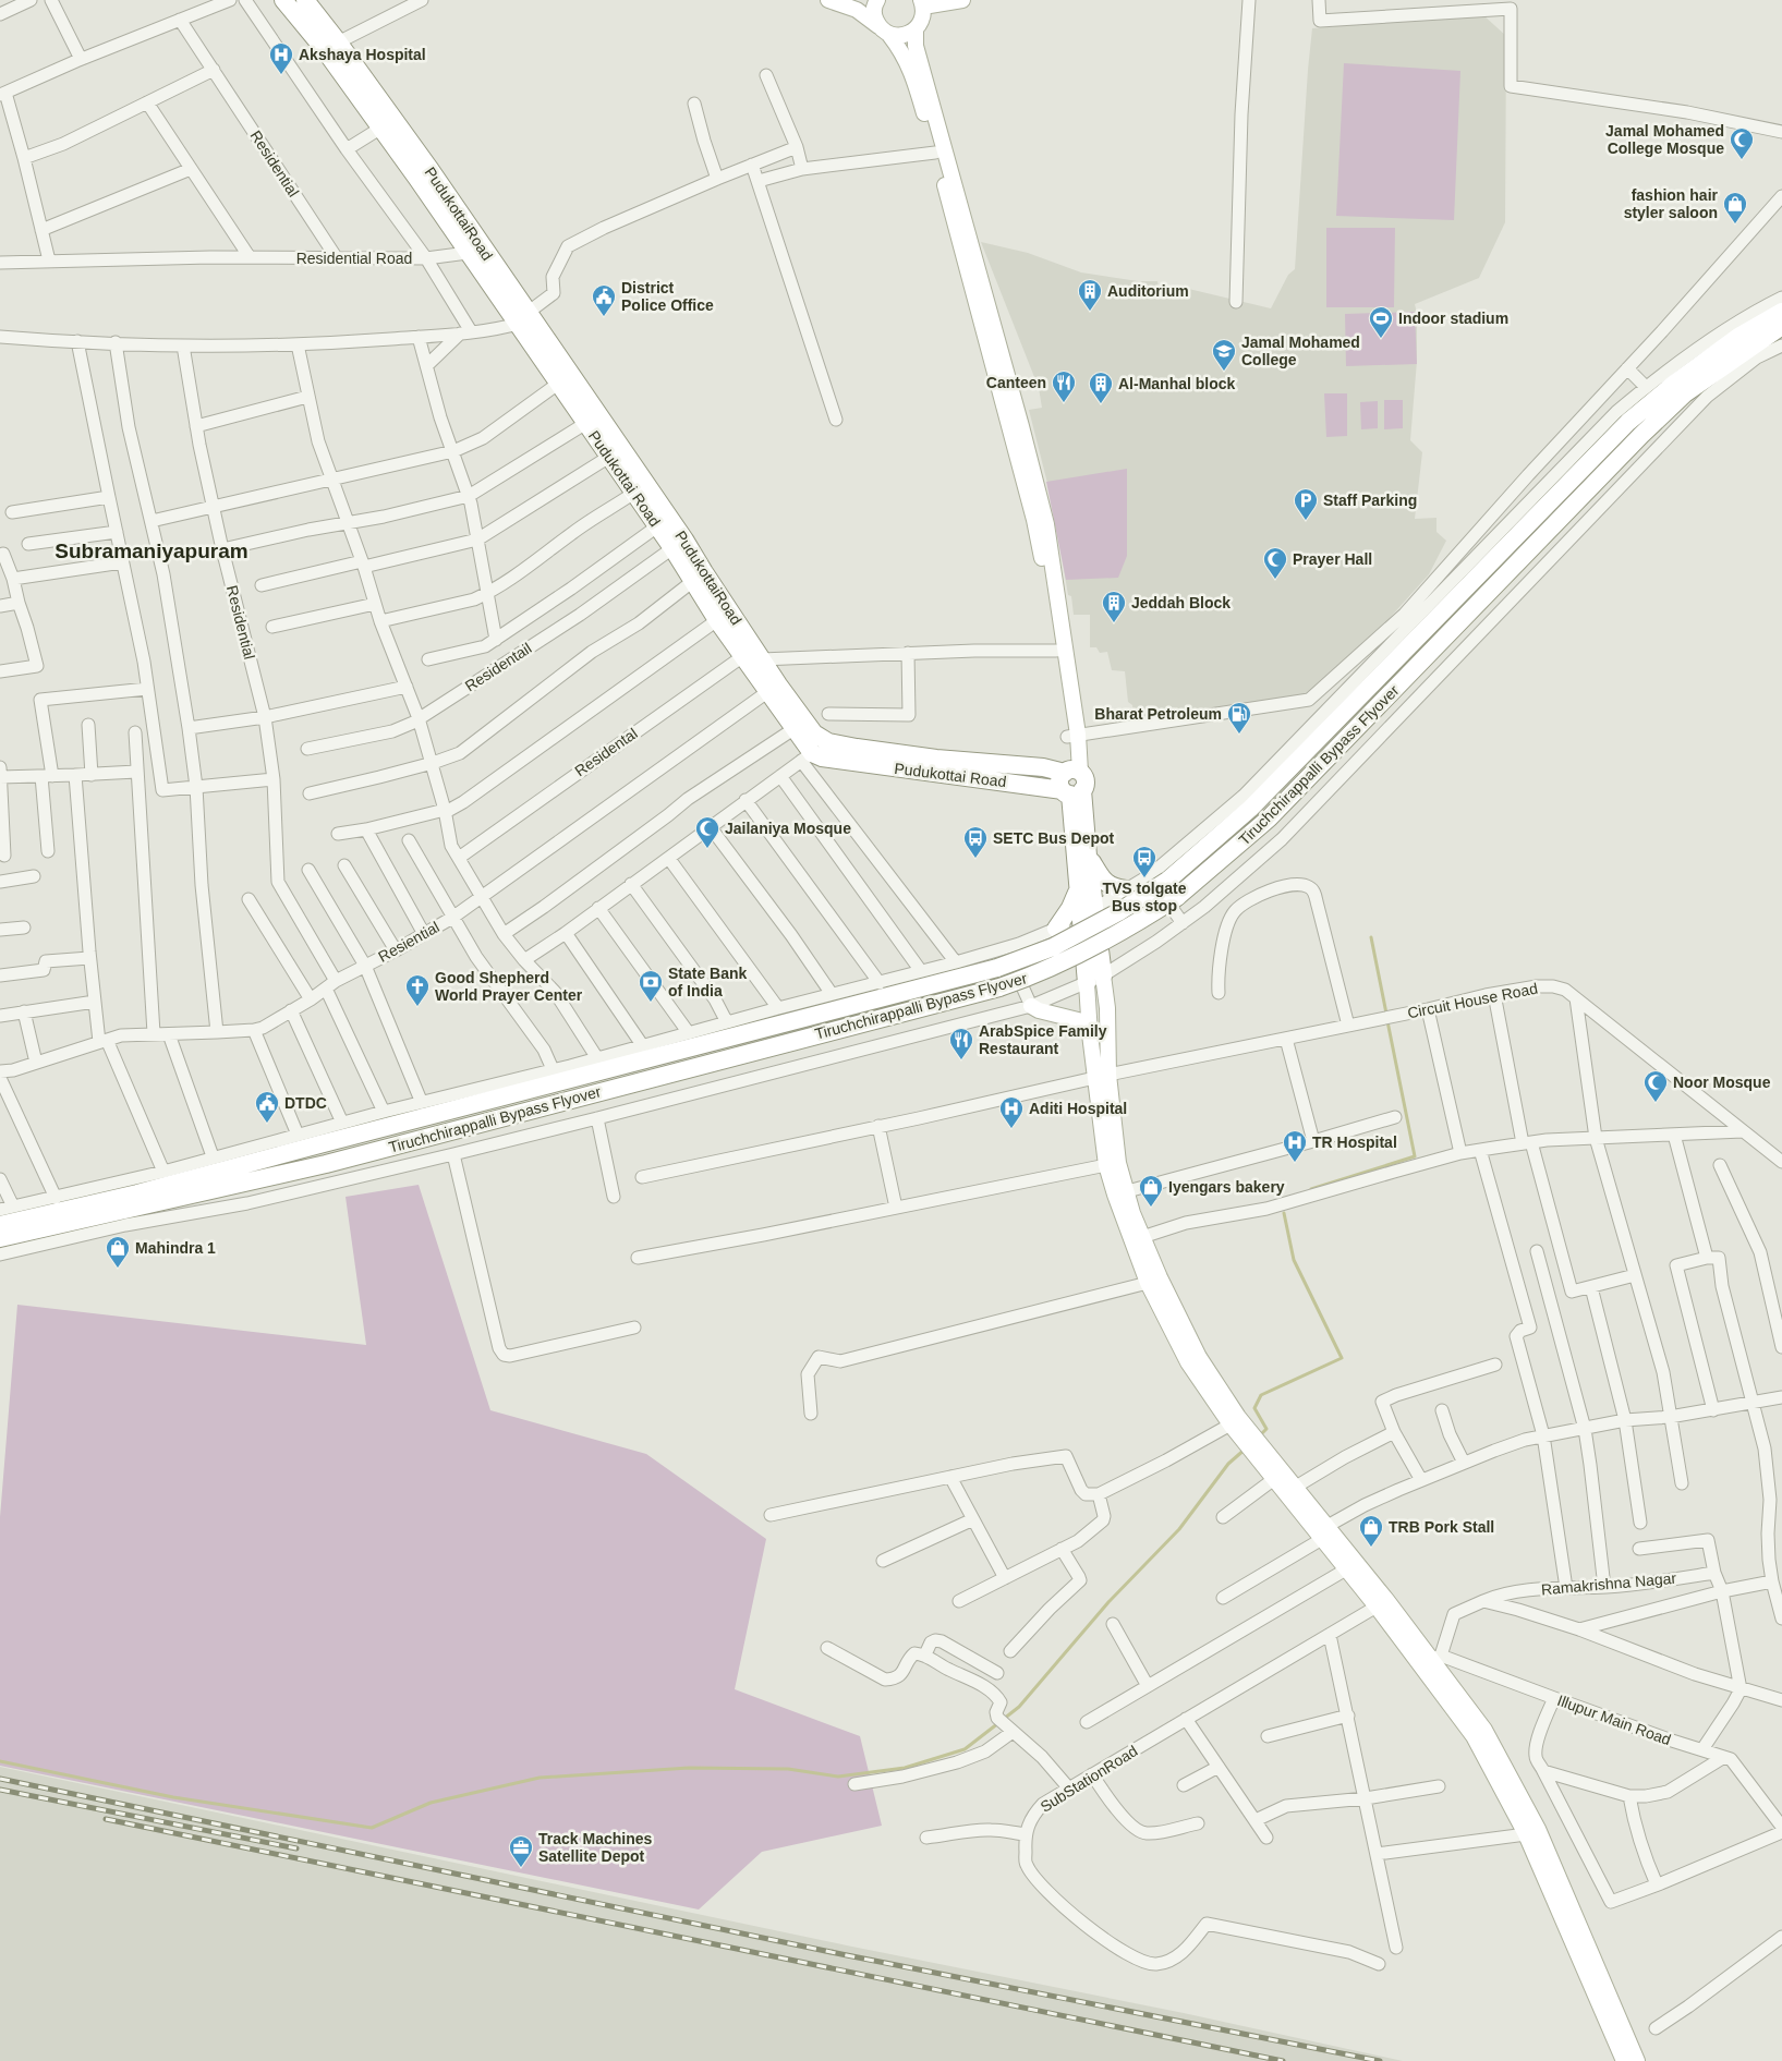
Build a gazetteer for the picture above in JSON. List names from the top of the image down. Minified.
{"streets":{"highway":["PudukottaiRoad","Pudukottai Road","Tiruchchirappalli Bypass Flyover"],"street":["Residential","Residential Road","Residentail","Residental","Resiential","Circuit House Road","Ramakrishna Nagar","Illupur Main Road","SubStationRoad"]},"crossings":[["Residential","Residential Road"],["Residential","Resiential"],["PudukottaiRoad","Pudukottai Road"],["PudukottaiRoad","Residental"],["Pudukottai Road","Residentail"],["Pudukottai Road","Residental"],["Pudukottai Road","Resiential"],["Ramakrishna Nagar","Illupur Main Road"]],"districts":["Subramaniyapuram"],"places":{"hospital":["Akshaya Hospital","Aditi Hospital","TR Hospital"],"mosque":["Jamal Mohamed College Mosque","Prayer Hall","Jailaniya Mosque","Noor Mosque"],"shop":["fashion hair styler saloon","Iyengars bakery","Mahindra 1","TRB Pork Stall"],"building":["Auditorium","Al-Manhal block","Jeddah Block"],"public building":["District Police Office","DTDC"],"sports":["Indoor stadium"],"school or university":["Jamal Mohamed College"],"restaurant":["Canteen","ArabSpice Family Restaurant"],"parking":["Staff Parking"],"fuel station":["Bharat Petroleum"],"bus stop":["SETC Bus Depot","TVS tolgate Bus stop"],"bank":["State Bank of India"],"church":["Good Shepherd World Prayer Center"],"office":["Track Machines Satellite Depot"]}}
